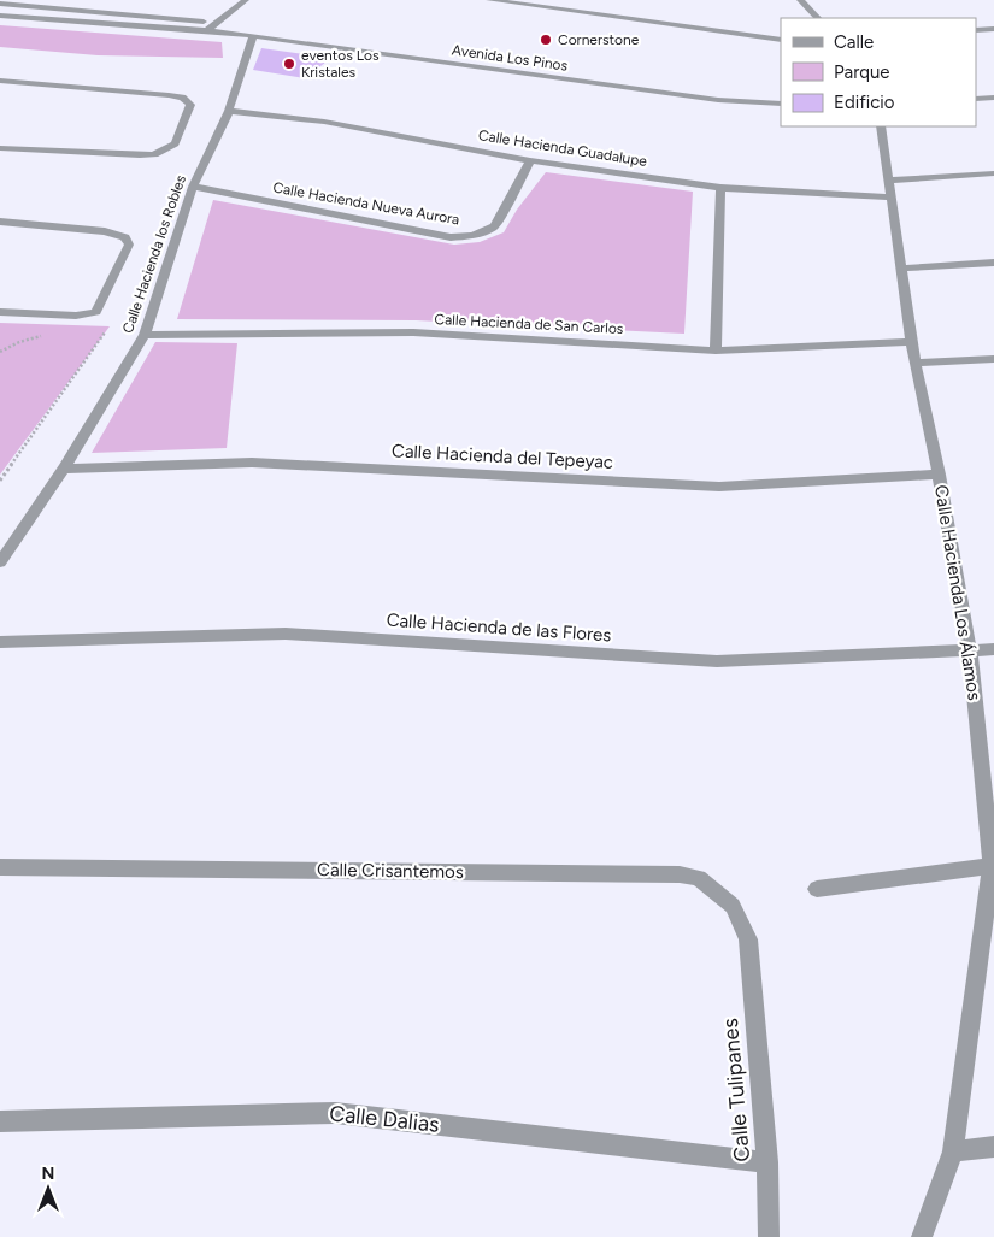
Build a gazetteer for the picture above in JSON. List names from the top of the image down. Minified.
{"streets":{"street":["Avenida Los Pinos","Calle Hacienda Guadalupe","Calle Hacienda Nueva Aurora","Calle Hacienda los Robles","Calle Hacienda de San Carlos","Calle Hacienda del Tepeyac","Calle Hacienda Los Álamos","Calle Hacienda de las Flores","Calle Crisantemos","Calle Tulipanes","Calle Dalias"]},"crossings":[["Avenida Los Pinos","Calle Hacienda los Robles"],["Calle Hacienda Guadalupe","Calle Hacienda Nueva Aurora"],["Calle Hacienda Guadalupe","Calle Hacienda los Robles"],["Calle Hacienda Guadalupe","Calle Hacienda Los Álamos"],["Calle Hacienda Nueva Aurora","Calle Hacienda los Robles"],["Calle Hacienda los Robles","Calle Hacienda de San Carlos"],["Calle Hacienda los Robles","Calle Hacienda del Tepeyac"],["Calle Hacienda de San Carlos","Calle Hacienda Los Álamos"],["Calle Hacienda del Tepeyac","Calle Hacienda Los Álamos"],["Calle Hacienda Los Álamos","Calle Hacienda de las Flores"],["Calle Crisantemos","Calle Tulipanes"],["Calle Tulipanes","Calle Dalias"]],"places":["Cornerstone","eventos Los Kristales"],"legend":["Calle","Parque","Edificio"],"north":"top"}
